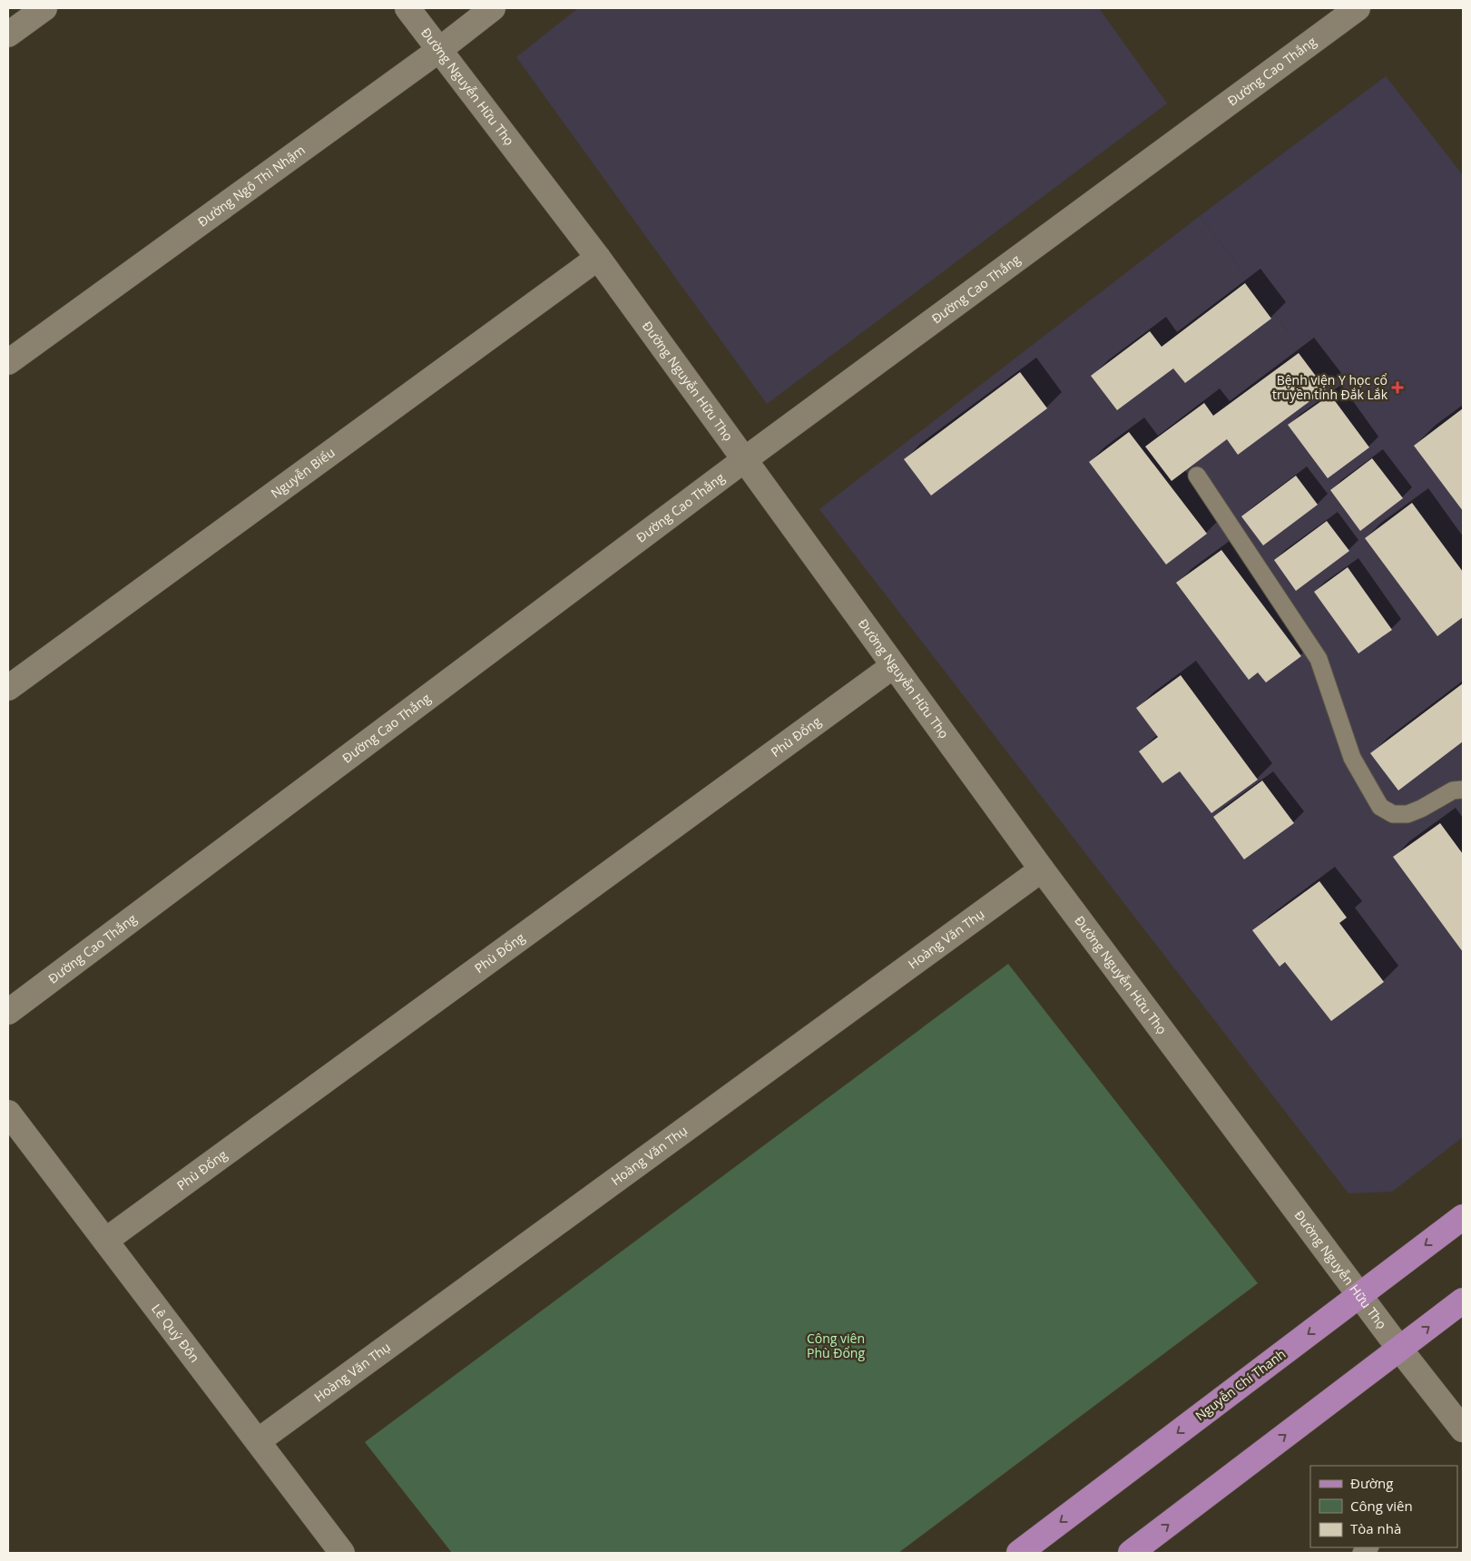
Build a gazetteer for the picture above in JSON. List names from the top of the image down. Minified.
{"streets":{"main road":["Nguyễn Chí Thanh"],"street":["Đường Cao Thắng","Đường Nguyễn Hữu Thọ","Đường Ngô Thì Nhậm","Nguyễn Biểu","Phù Đổng","Hoàng Văn Thụ","Lê Quý Đôn"]},"crossings":[["Đường Cao Thắng","Đường Nguyễn Hữu Thọ"],["Đường Nguyễn Hữu Thọ","Đường Ngô Thì Nhậm"],["Đường Nguyễn Hữu Thọ","Nguyễn Biểu"],["Đường Nguyễn Hữu Thọ","Phù Đổng"],["Đường Nguyễn Hữu Thọ","Hoàng Văn Thụ"],["Đường Nguyễn Hữu Thọ","Nguyễn Chí Thanh"],["Phù Đổng","Lê Quý Đôn"],["Hoàng Văn Thụ","Lê Quý Đôn"]],"parks":["Công viên Phù Đổng"],"places":{"health":["Bệnh viện Y học cổ truyền tỉnh Đắk Lắk"]},"legend":["Đường","Công viên","Tòa nhà"]}
